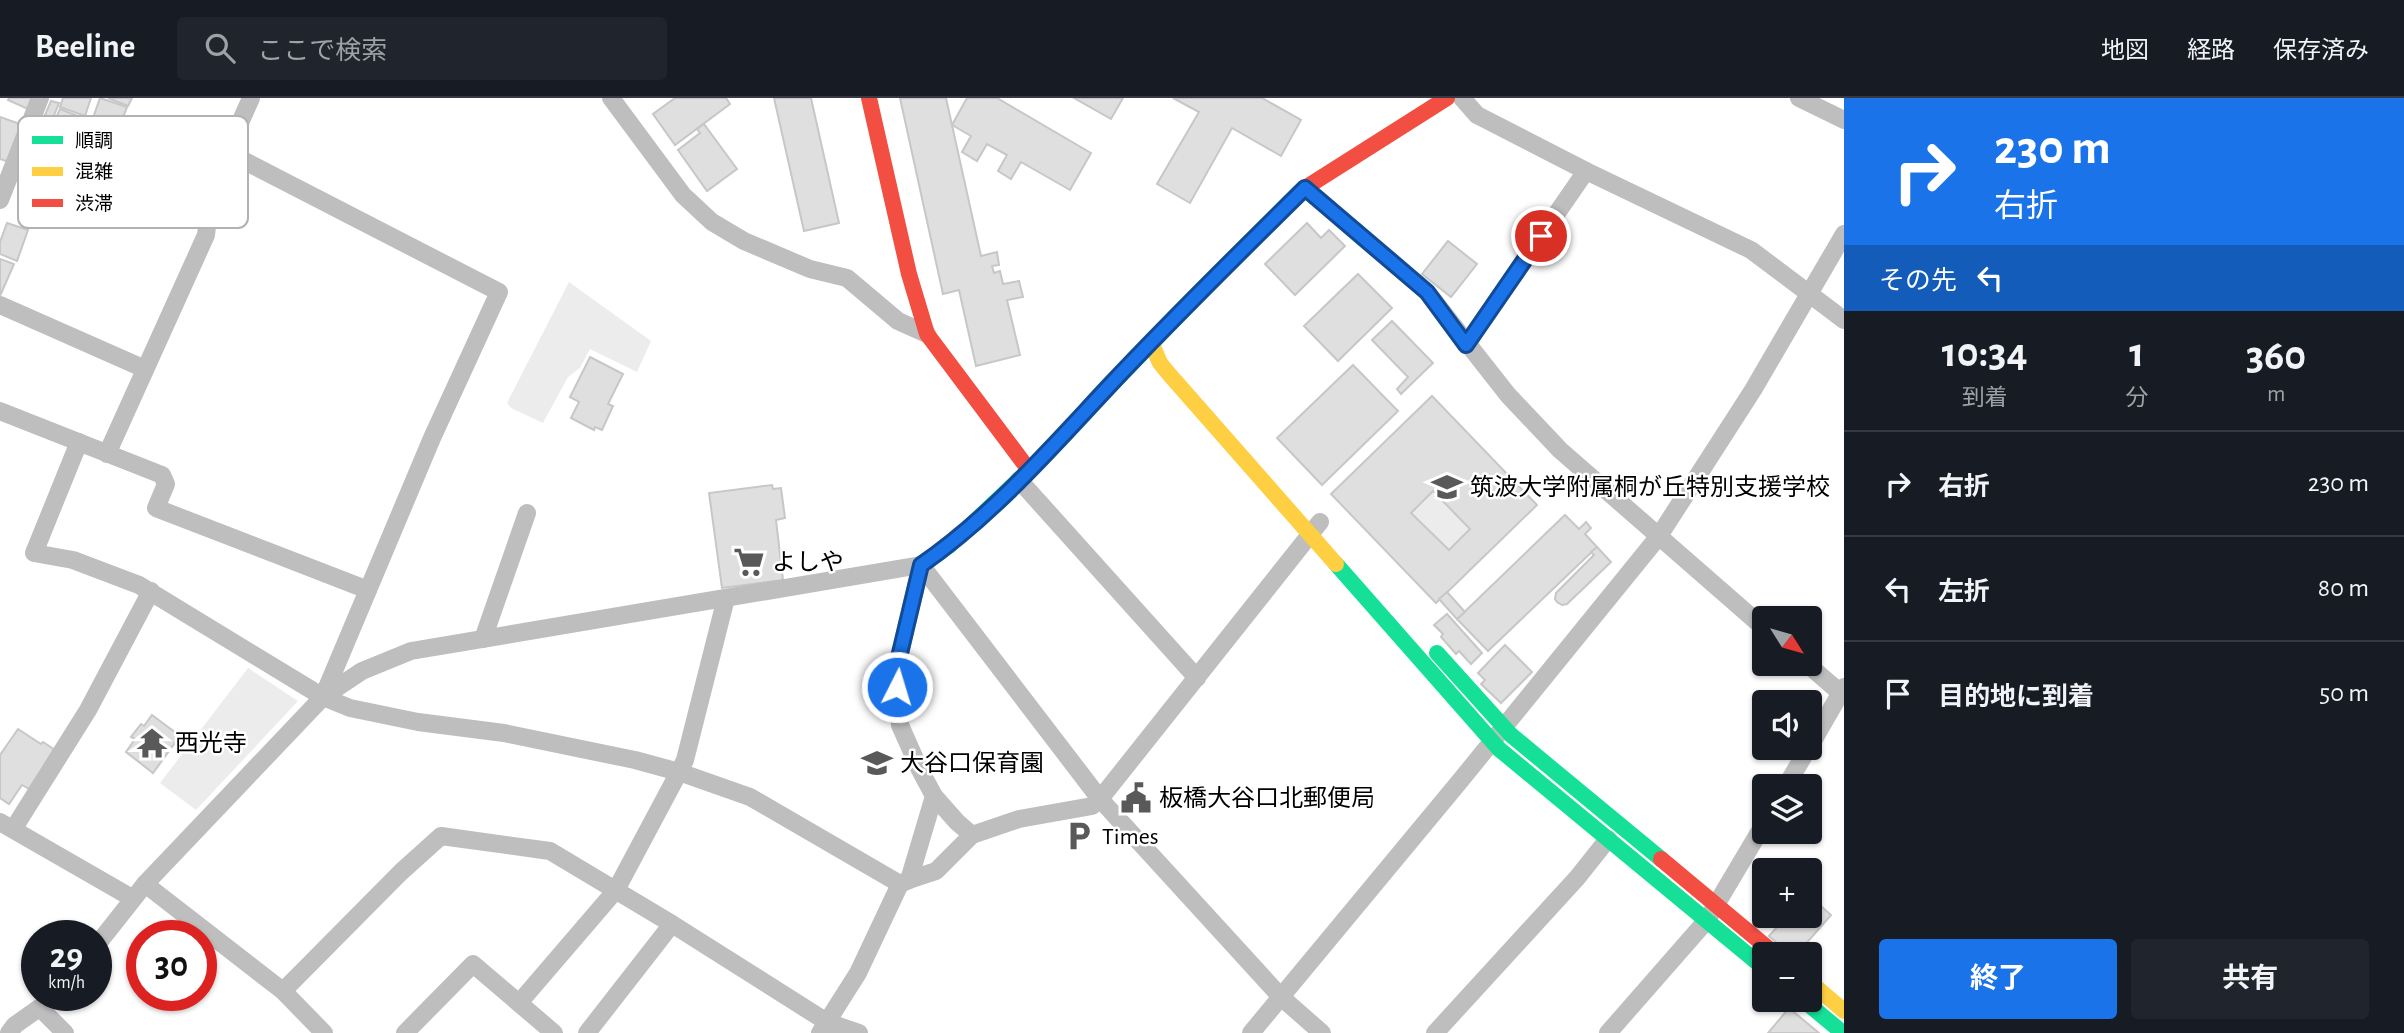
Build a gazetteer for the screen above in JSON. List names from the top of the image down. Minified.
{"places":{"school or university":["筑波大学附属桐が丘特別支援学校","大谷口保育園"],"supermarket":["よしや"],"temple":["西光寺"],"public building":["板橋大谷口北郵便局"],"parking":["Times"]},"legend":["順調","混雑","渋滞"],"north":"bottom right","page":{"header":"Beeline","search":"ここで検索","nav":["地図","経路","保存済み"],"turn":["230 m","右折"],"then":"その先","eta":["10:34","到着","1","分","360","m"],"list":[{"name":"右折","value":"230 m"},{"name":"左折","value":"80 m"},{"name":"目的地に到着","value":"50 m"}],"map_buttons":["+","−"],"speed":"29 km/h","limit":"30","buttons":["終了","共有"]}}
